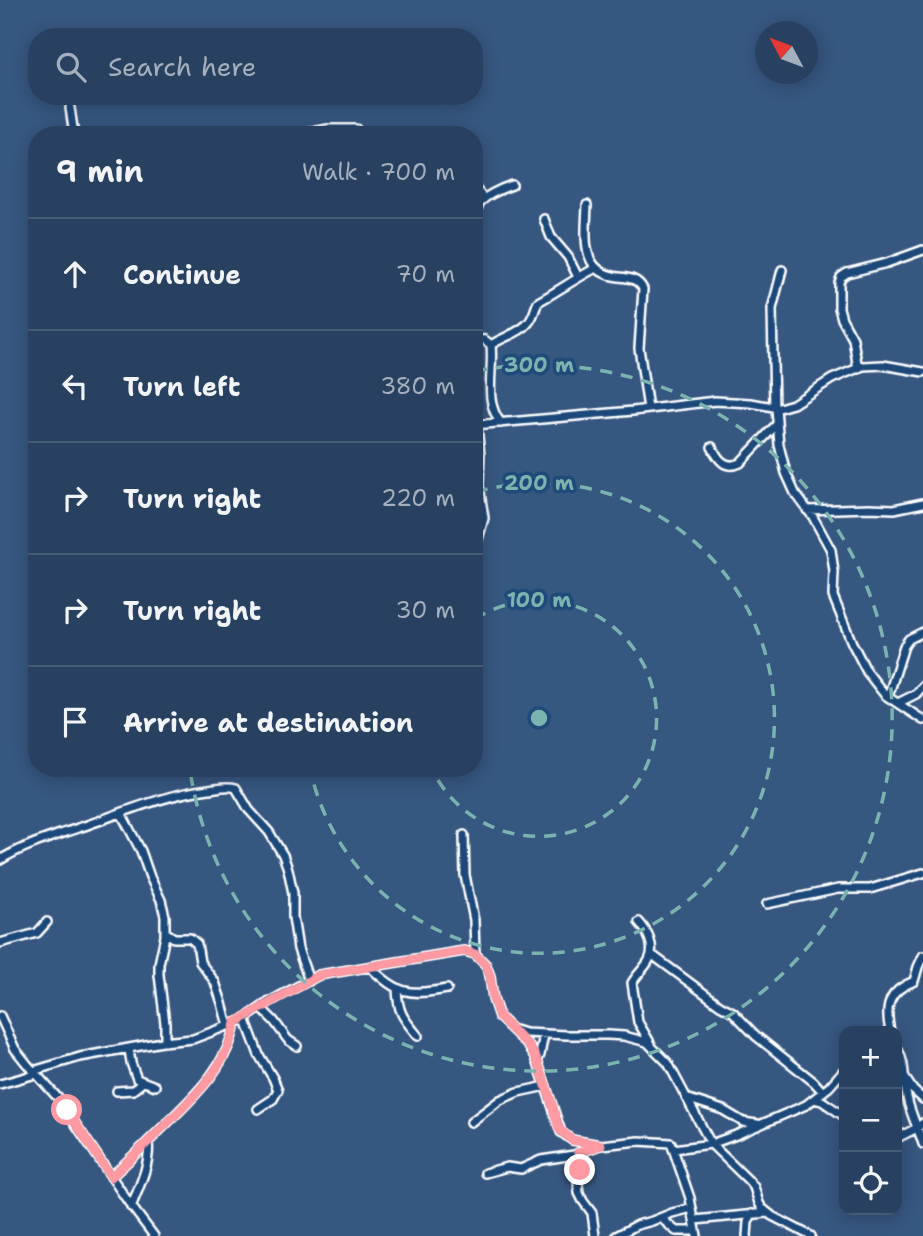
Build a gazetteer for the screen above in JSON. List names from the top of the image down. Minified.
{"north":"top left","page":{"search":"Search here","heading":["9 min","Walk · 700 m"],"list":[["Continue","70 m"],["Turn left","380 m"],["Turn right","220 m"],["Turn right","30 m"],"Arrive at destination"],"map_buttons":["+","−"]},"rings":["300 m","200 m","100 m"]}
